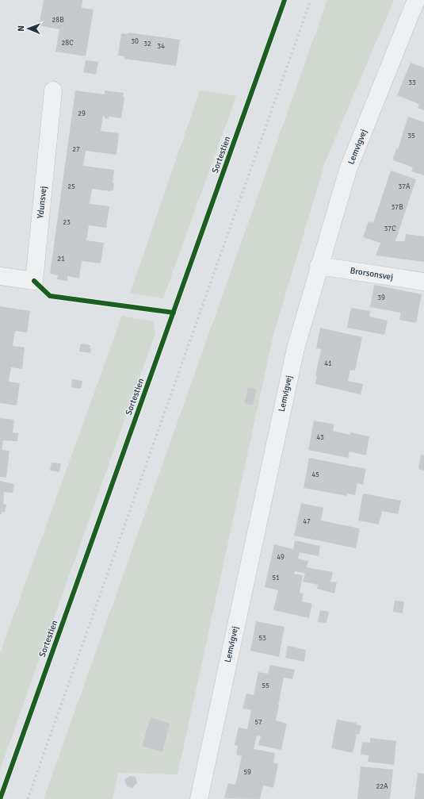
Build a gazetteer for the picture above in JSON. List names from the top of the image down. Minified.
{"streets":{"street":["Lemvigvej","Ydunsvej","Brorsonsvej"],"cycle path":["Sortestien"]},"crossings":[["Lemvigvej","Brorsonsvej"]],"house_numbers":["28B","30","28C","32","34","33","29","35","27","25","37A","37B","23","37C","21","39","41","43","45","47","49","51","53","55","57","59","22A"],"north":"left"}
